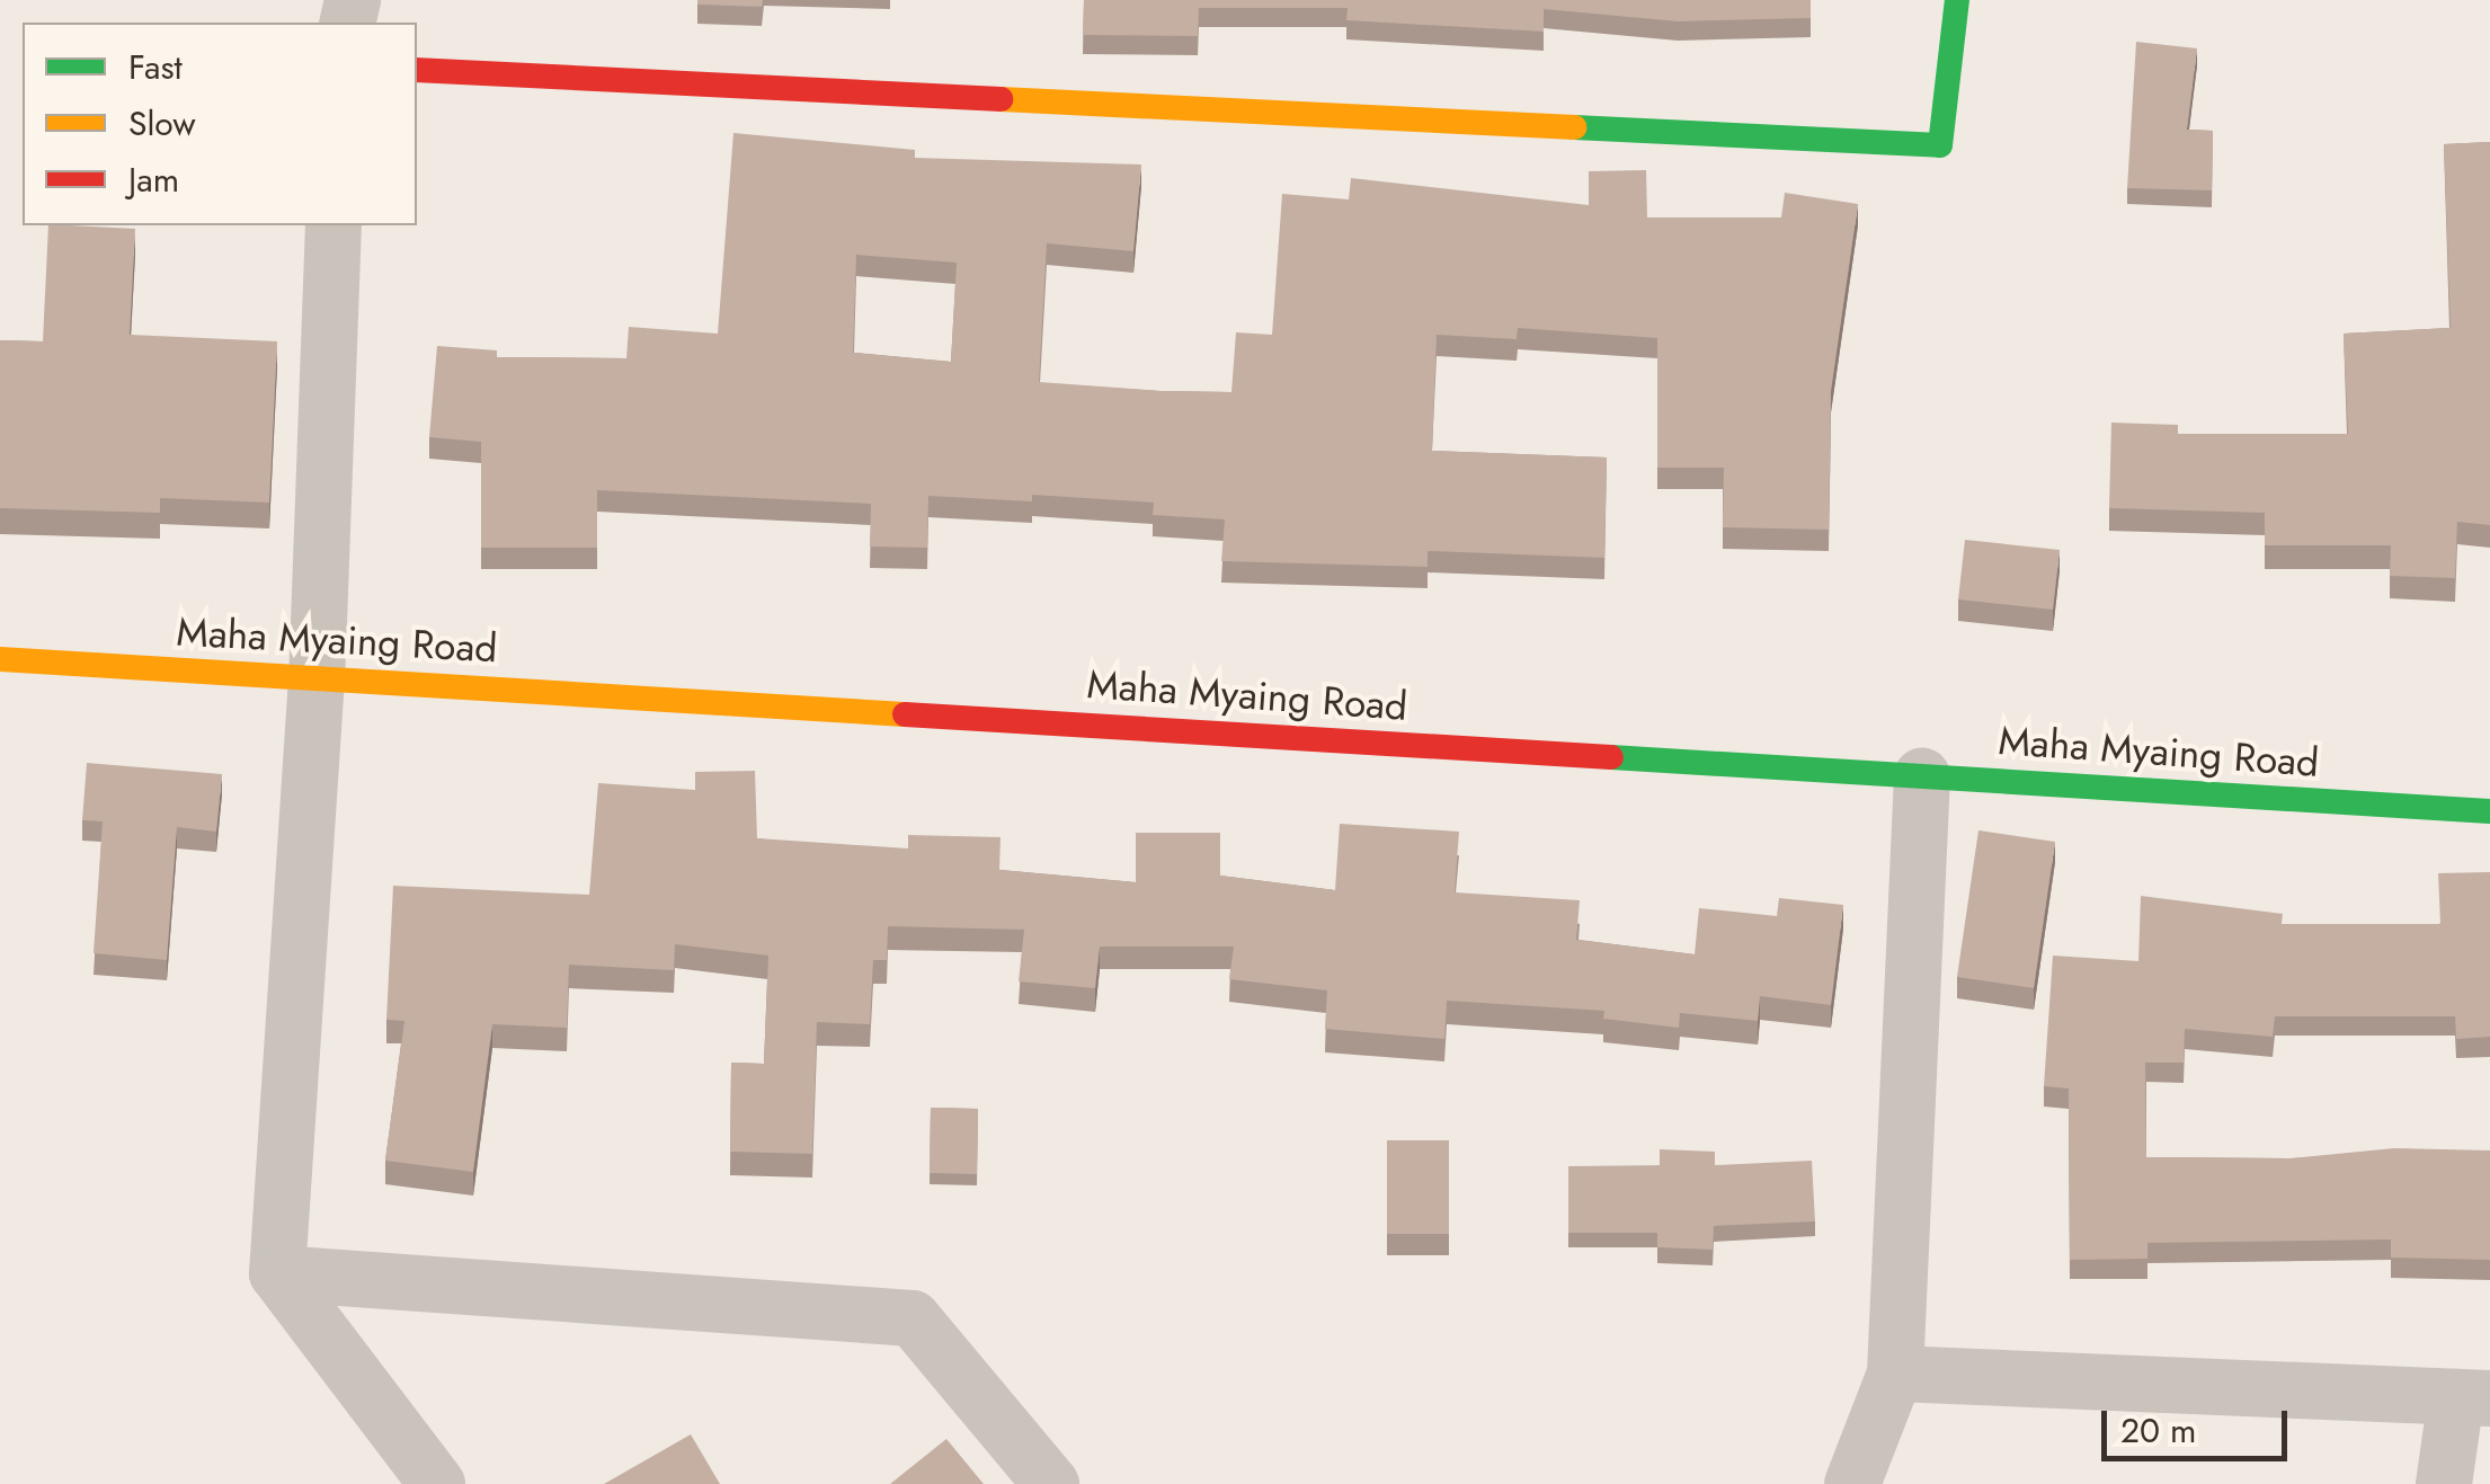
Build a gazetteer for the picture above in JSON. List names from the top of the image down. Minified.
{"streets":{"street":["Maha Myaing Road"]},"legend":["Fast","Slow","Jam"],"scale_bar":"20 m"}
